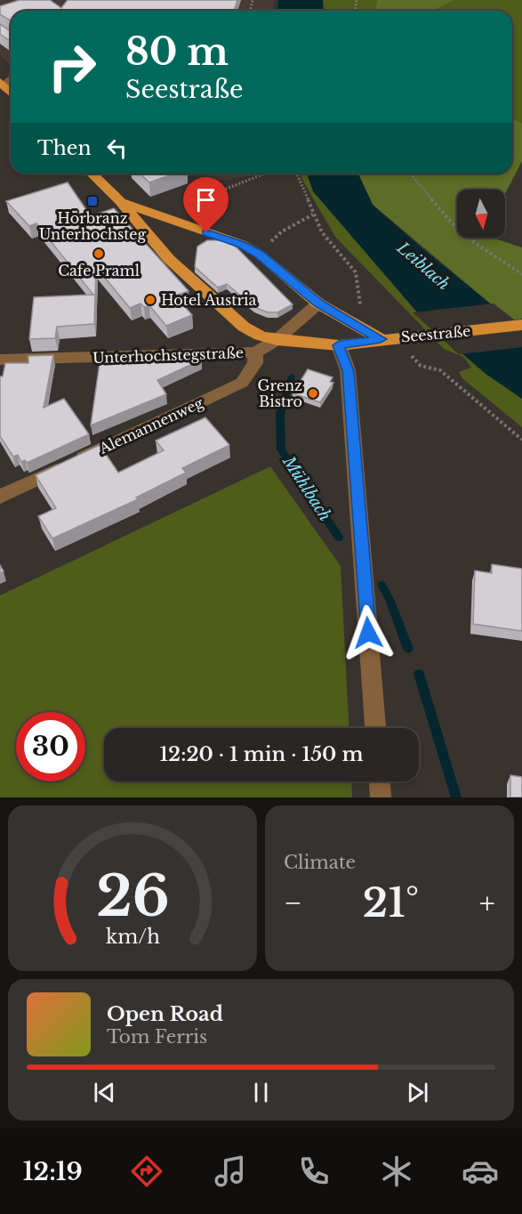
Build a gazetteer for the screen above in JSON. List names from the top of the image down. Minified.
{"streets":{"main road":["Seestraße"],"street":["Unterhochstegstraße","Alemannenweg"]},"crossings":[["Seestraße","Unterhochstegstraße"],["Unterhochstegstraße","Alemannenweg"]],"water":["Leiblach","Mühlbach"],"places":{"transit":["Hörbranz Unterhochsteg"],"other":["Cafe Praml","Hotel Austria","Grenz Bistro"]},"north":"bottom","page":{"turn":["80 m","Seestraße"],"then":"Then","limit":"30","trip":"12:20 · 1 min · 150 m","tile":"Climate","heat":["−","21°","+"],"song":["Open Road","Tom Ferris"],"tabs":"12:19","gauge":["26","km/h"]}}
